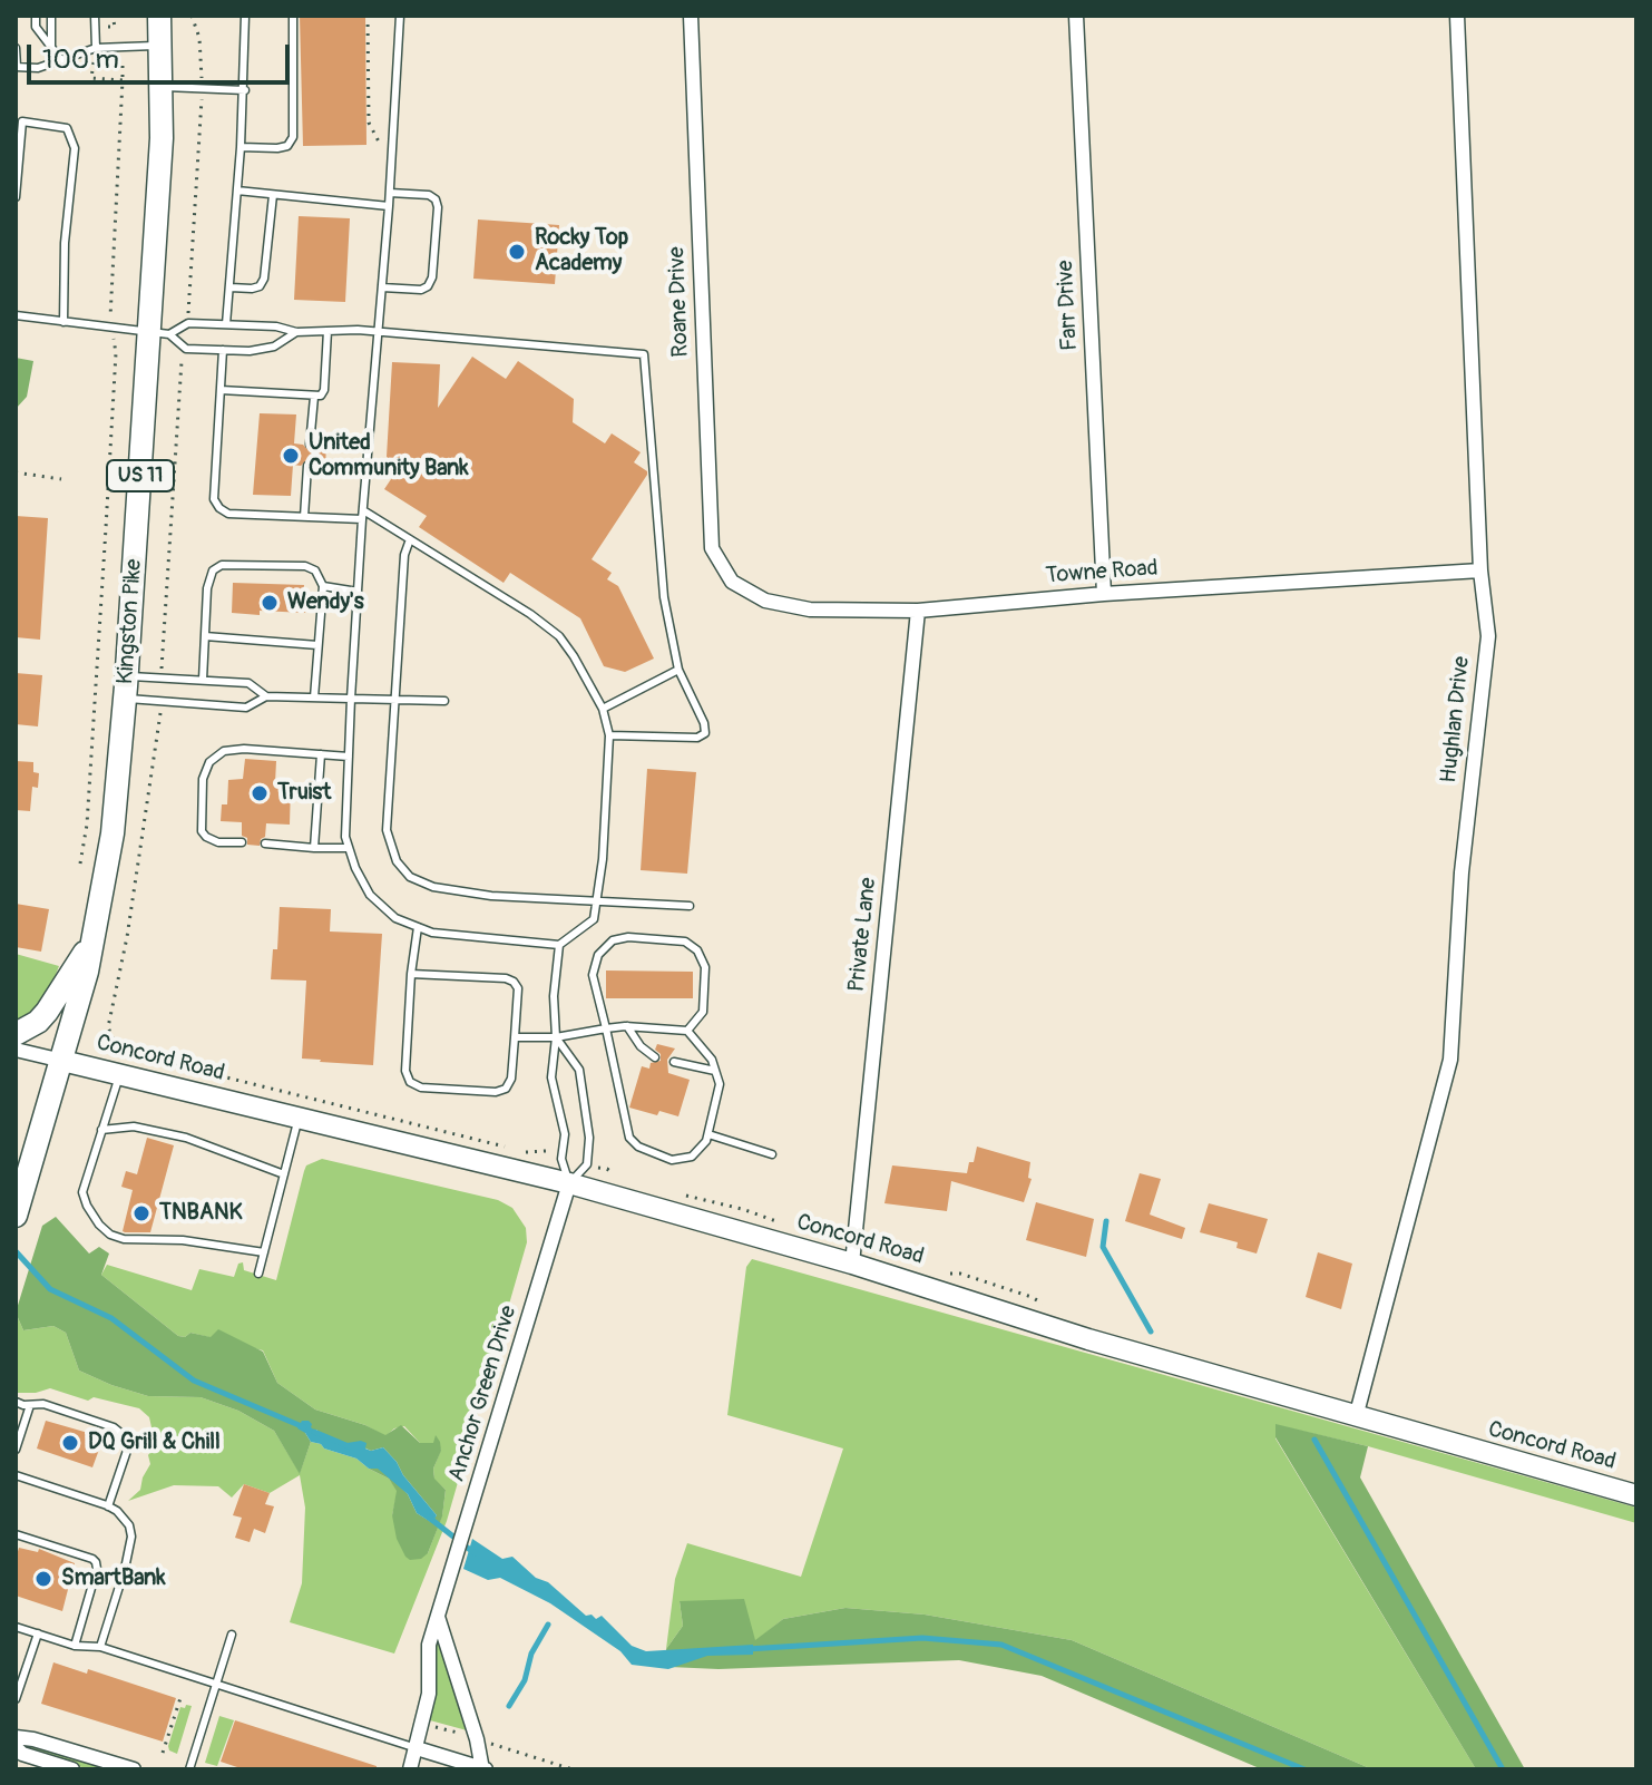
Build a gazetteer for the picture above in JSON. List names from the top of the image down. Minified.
{"streets":{"main road":["US 11","Kingston Pike"],"street":["Roane Drive","Farr Drive","Towne Road","Hughlan Drive","Private Lane","Concord Road","Anchor Green Drive"]},"crossings":[["Roane Drive","Towne Road"],["Farr Drive","Towne Road"],["Towne Road","Hughlan Drive"],["Towne Road","Private Lane"],["Kingston Pike","Concord Road"],["Hughlan Drive","Concord Road"],["Private Lane","Concord Road"],["Concord Road","Anchor Green Drive"]],"places":["Rocky Top Academy","United Community Bank","Wendy's","Truist","TNBANK","DQ Grill & Chill","SmartBank"],"scale_bar":"100 m"}
